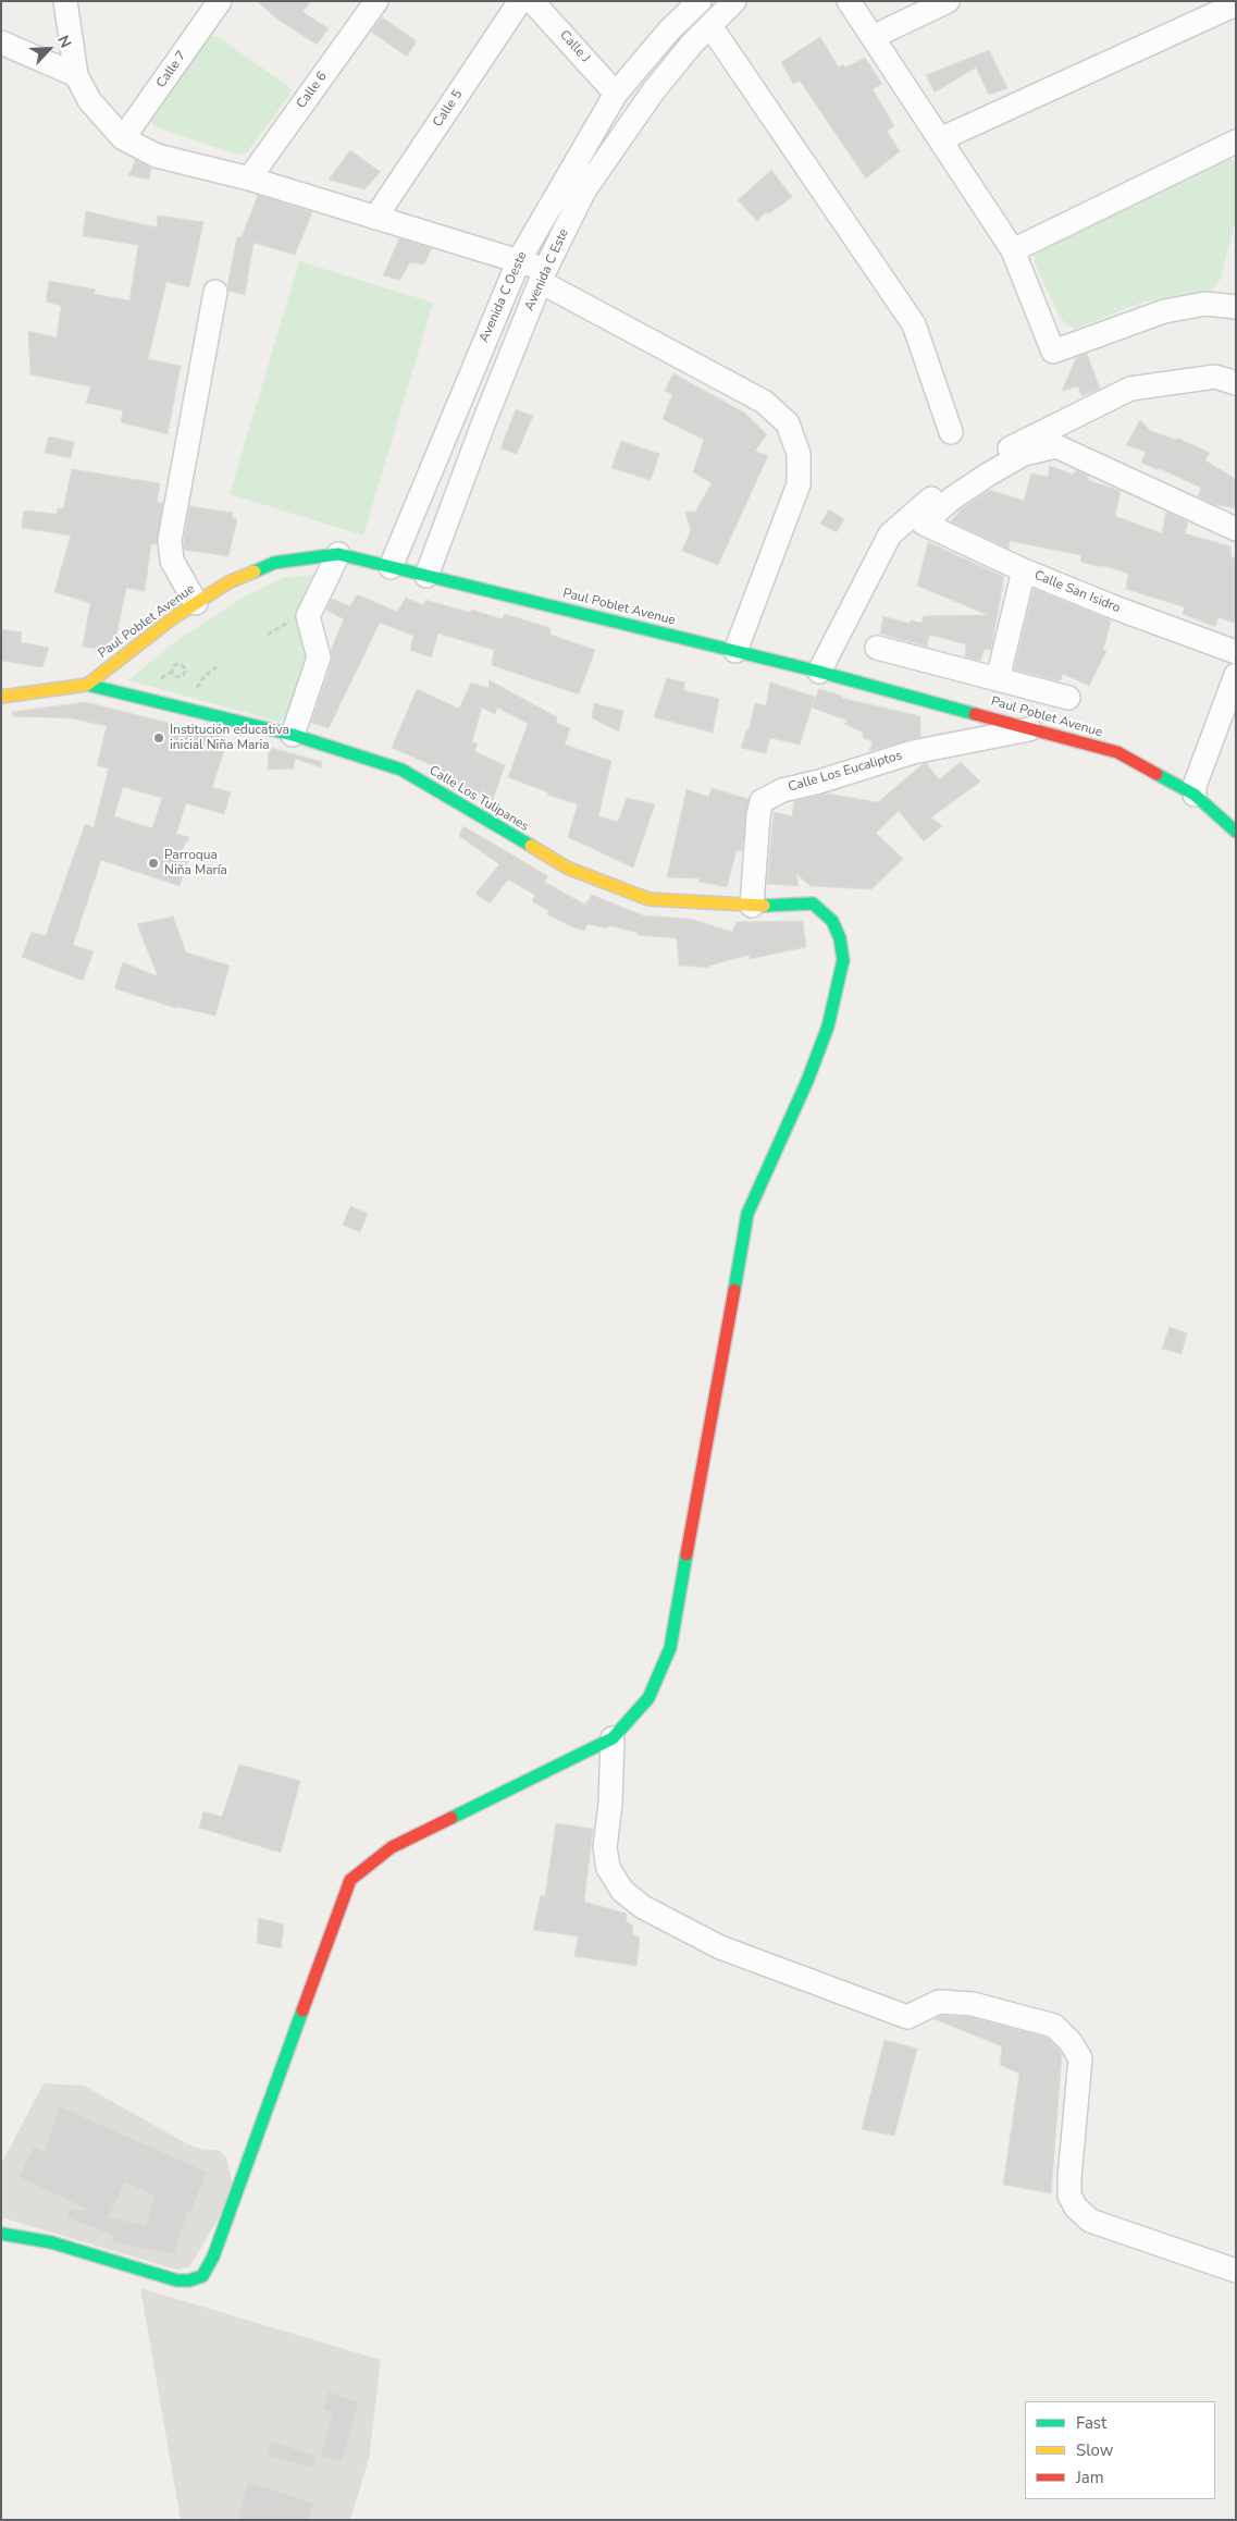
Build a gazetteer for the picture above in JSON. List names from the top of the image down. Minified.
{"streets":{"street":["Calle J","Calle 7","Calle 6","Calle 5","Avenida C Este","Avenida C Oeste","Calle San Isidro","Paul Poblet Avenue","Calle Los Eucaliptos","Calle Los Tulipanes"]},"crossings":[["Calle J","Avenida C Oeste"],["Avenida C Este","Paul Poblet Avenue"],["Avenida C Oeste","Paul Poblet Avenue"],["Paul Poblet Avenue","Calle Los Eucaliptos"],["Paul Poblet Avenue","Calle Los Tulipanes"],["Calle Los Eucaliptos","Calle Los Tulipanes"]],"places":["Institución educativa inicial Niña Maria","Parroqua Niña María"],"legend":["Fast","Slow","Jam"],"north":"top right"}
